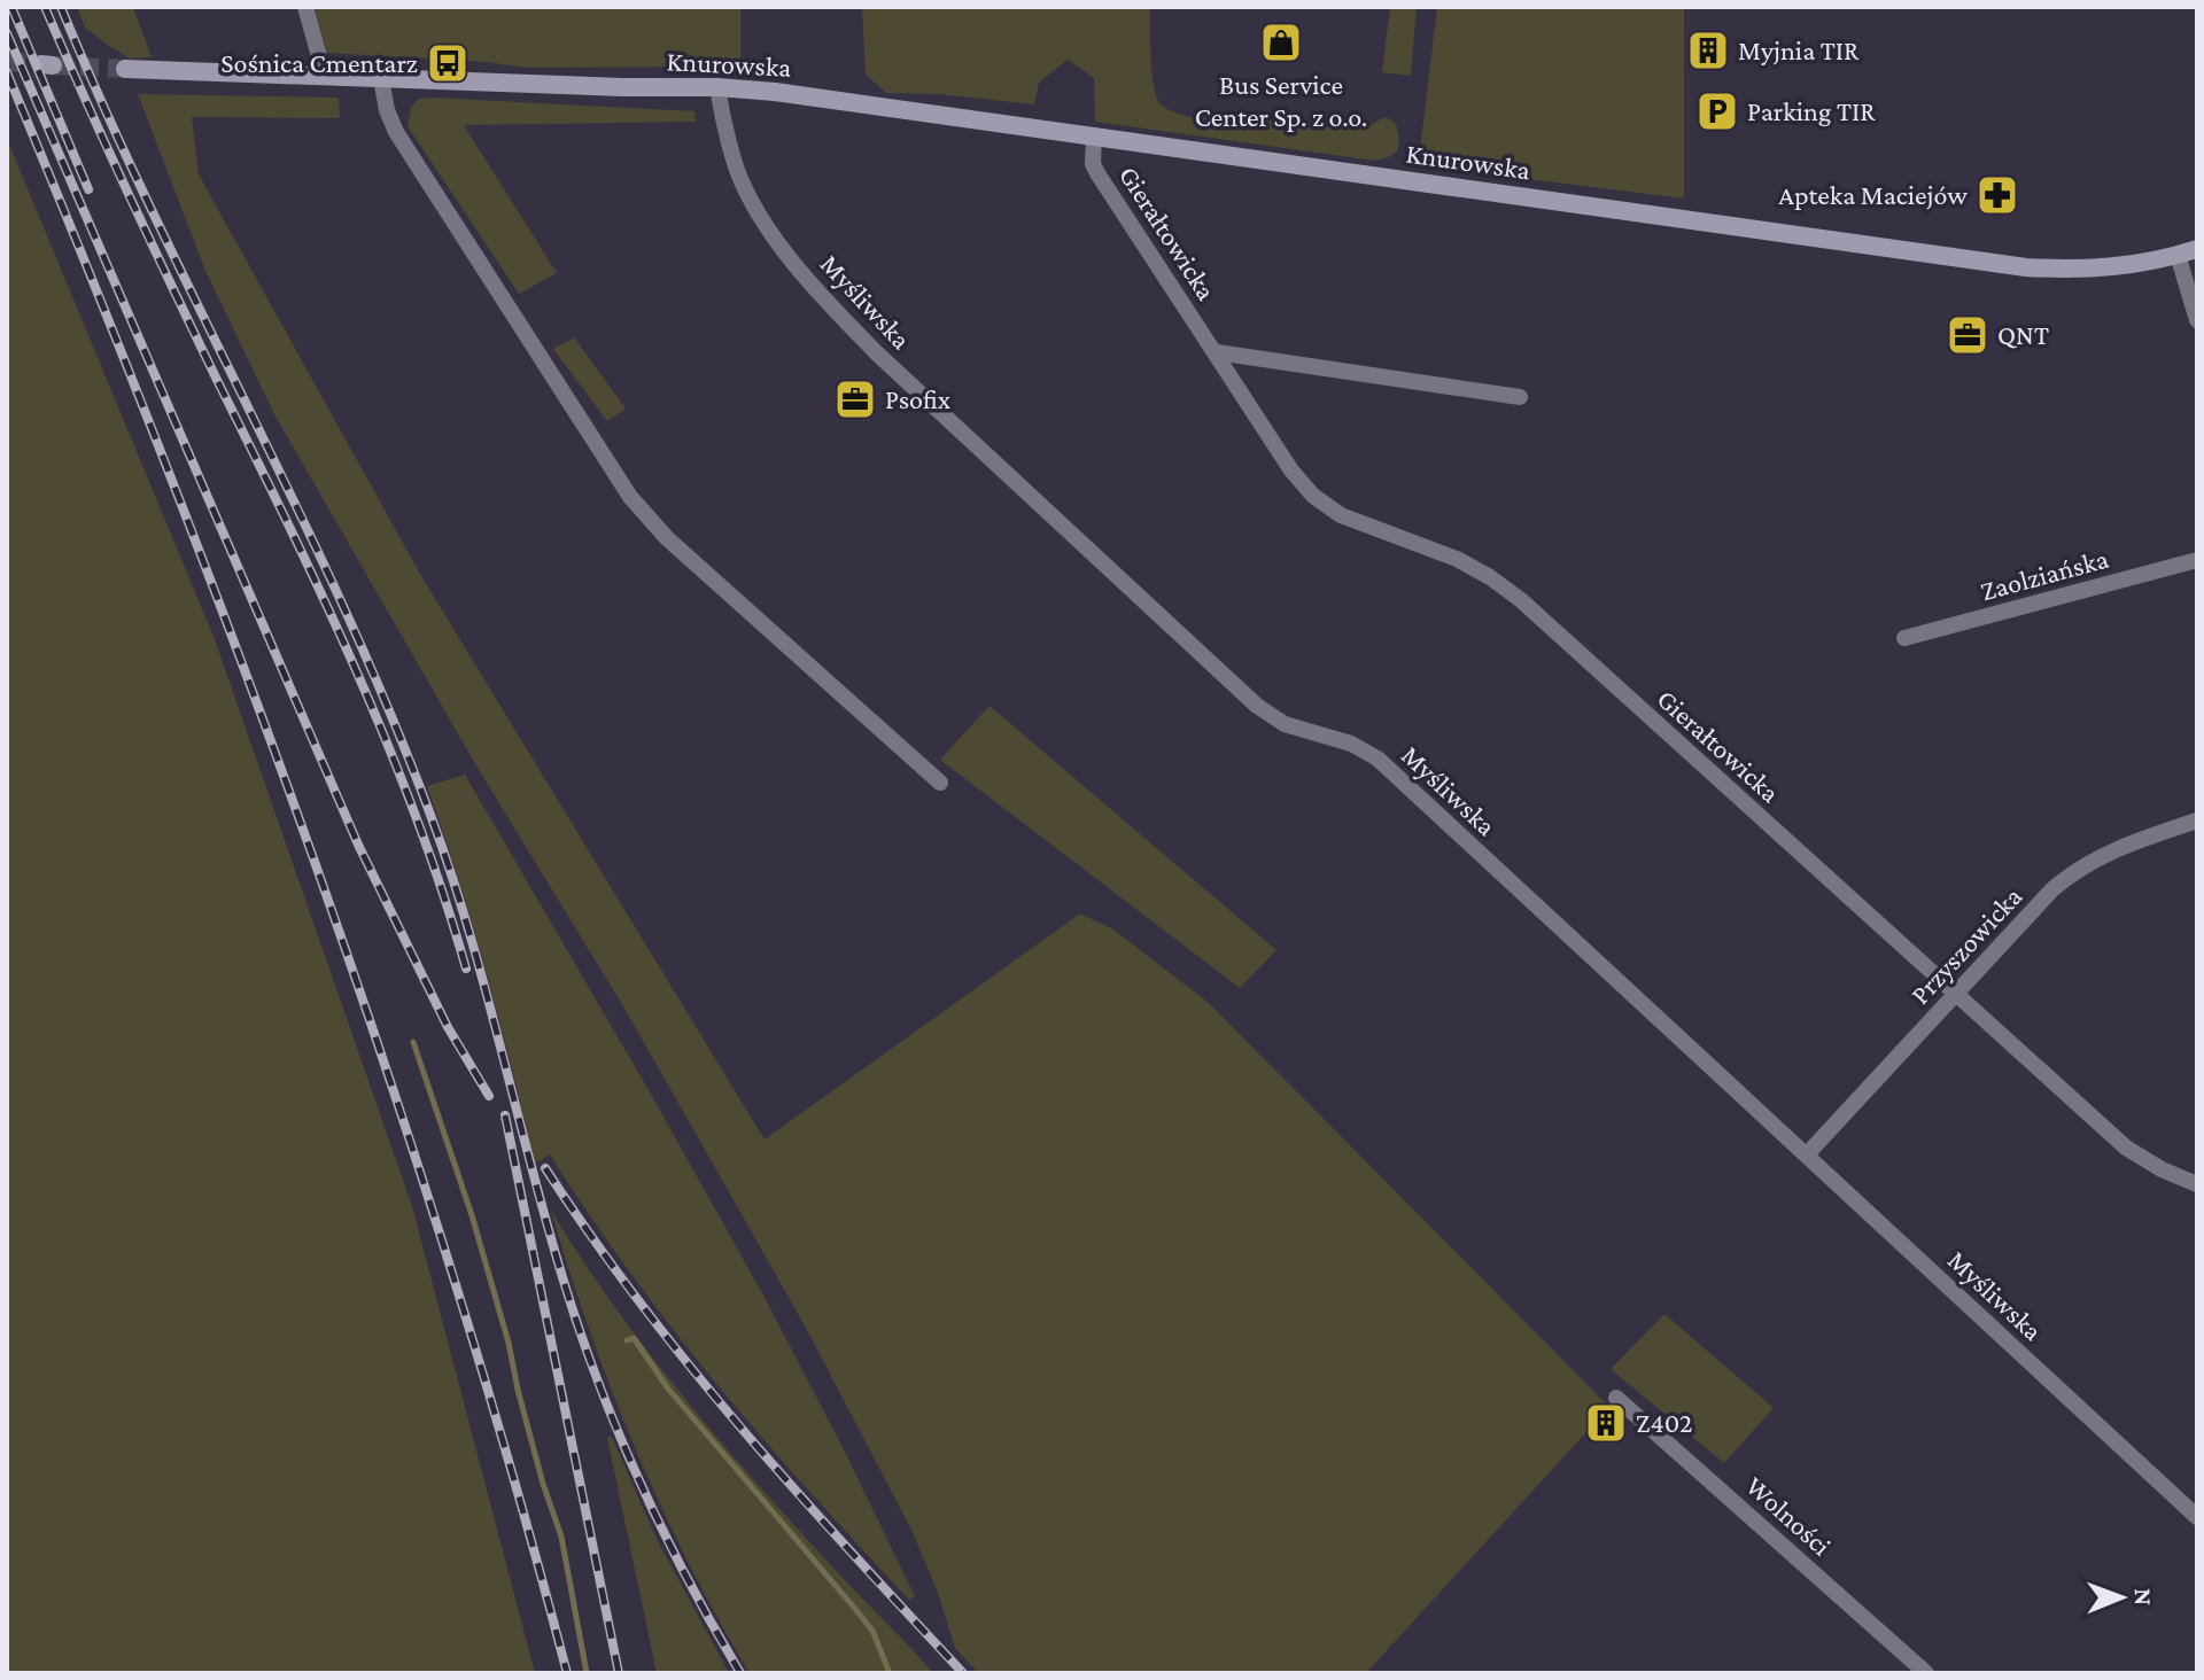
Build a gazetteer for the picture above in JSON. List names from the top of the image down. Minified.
{"streets":{"street":["Knurowska","Gierałtowicka","Myśliwska","Zaolziańska","Przyszowicka","Wolności"]},"crossings":[["Knurowska","Gierałtowicka"],["Knurowska","Myśliwska"],["Gierałtowicka","Przyszowicka"],["Myśliwska","Przyszowicka"]],"places":{"shop":["Bus Service Center Sp. z o.o."],"building":["Myjnia TIR","Z402"],"bus stop":["Sośnica Cmentarz"],"parking":["Parking TIR"],"pharmacy":["Apteka Maciejów"],"office":["QNT","Psofix"]},"north":"right"}
